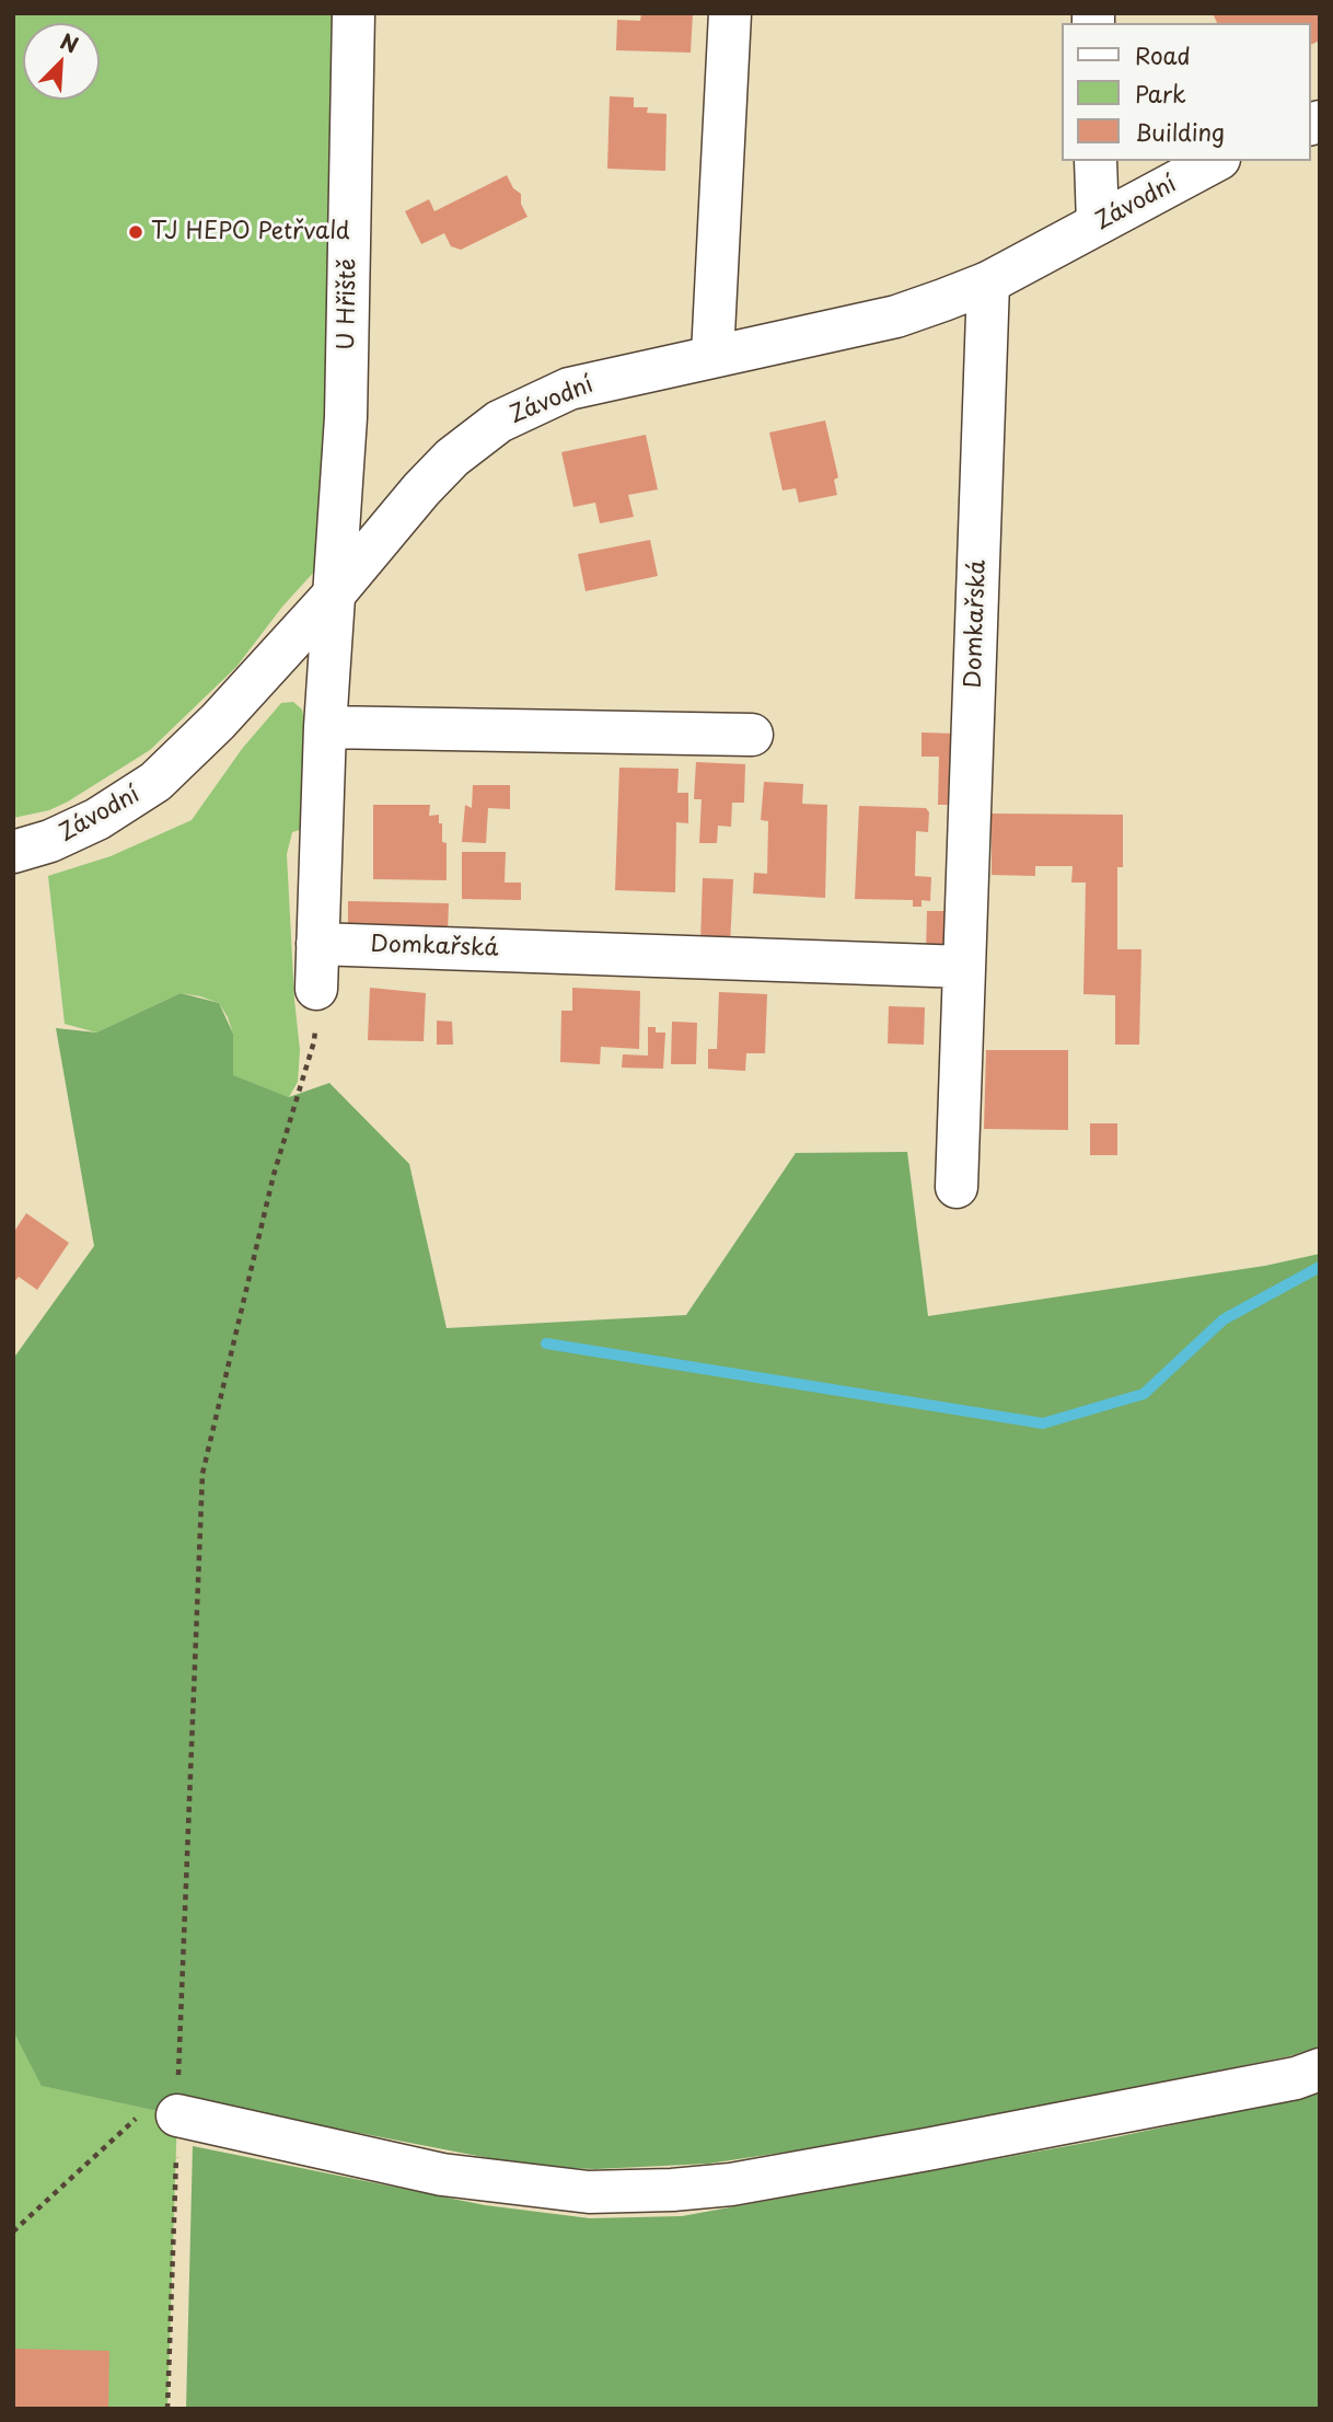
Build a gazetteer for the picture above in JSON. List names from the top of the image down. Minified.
{"streets":{"street":["Závodní","U Hřiště","Domkařská"]},"crossings":[["Závodní","U Hřiště"],["Závodní","Domkařská"],["U Hřiště","Domkařská"]],"places":["TJ HEPO Petřvald"],"legend":["Road","Park","Building"],"north":"top right"}
